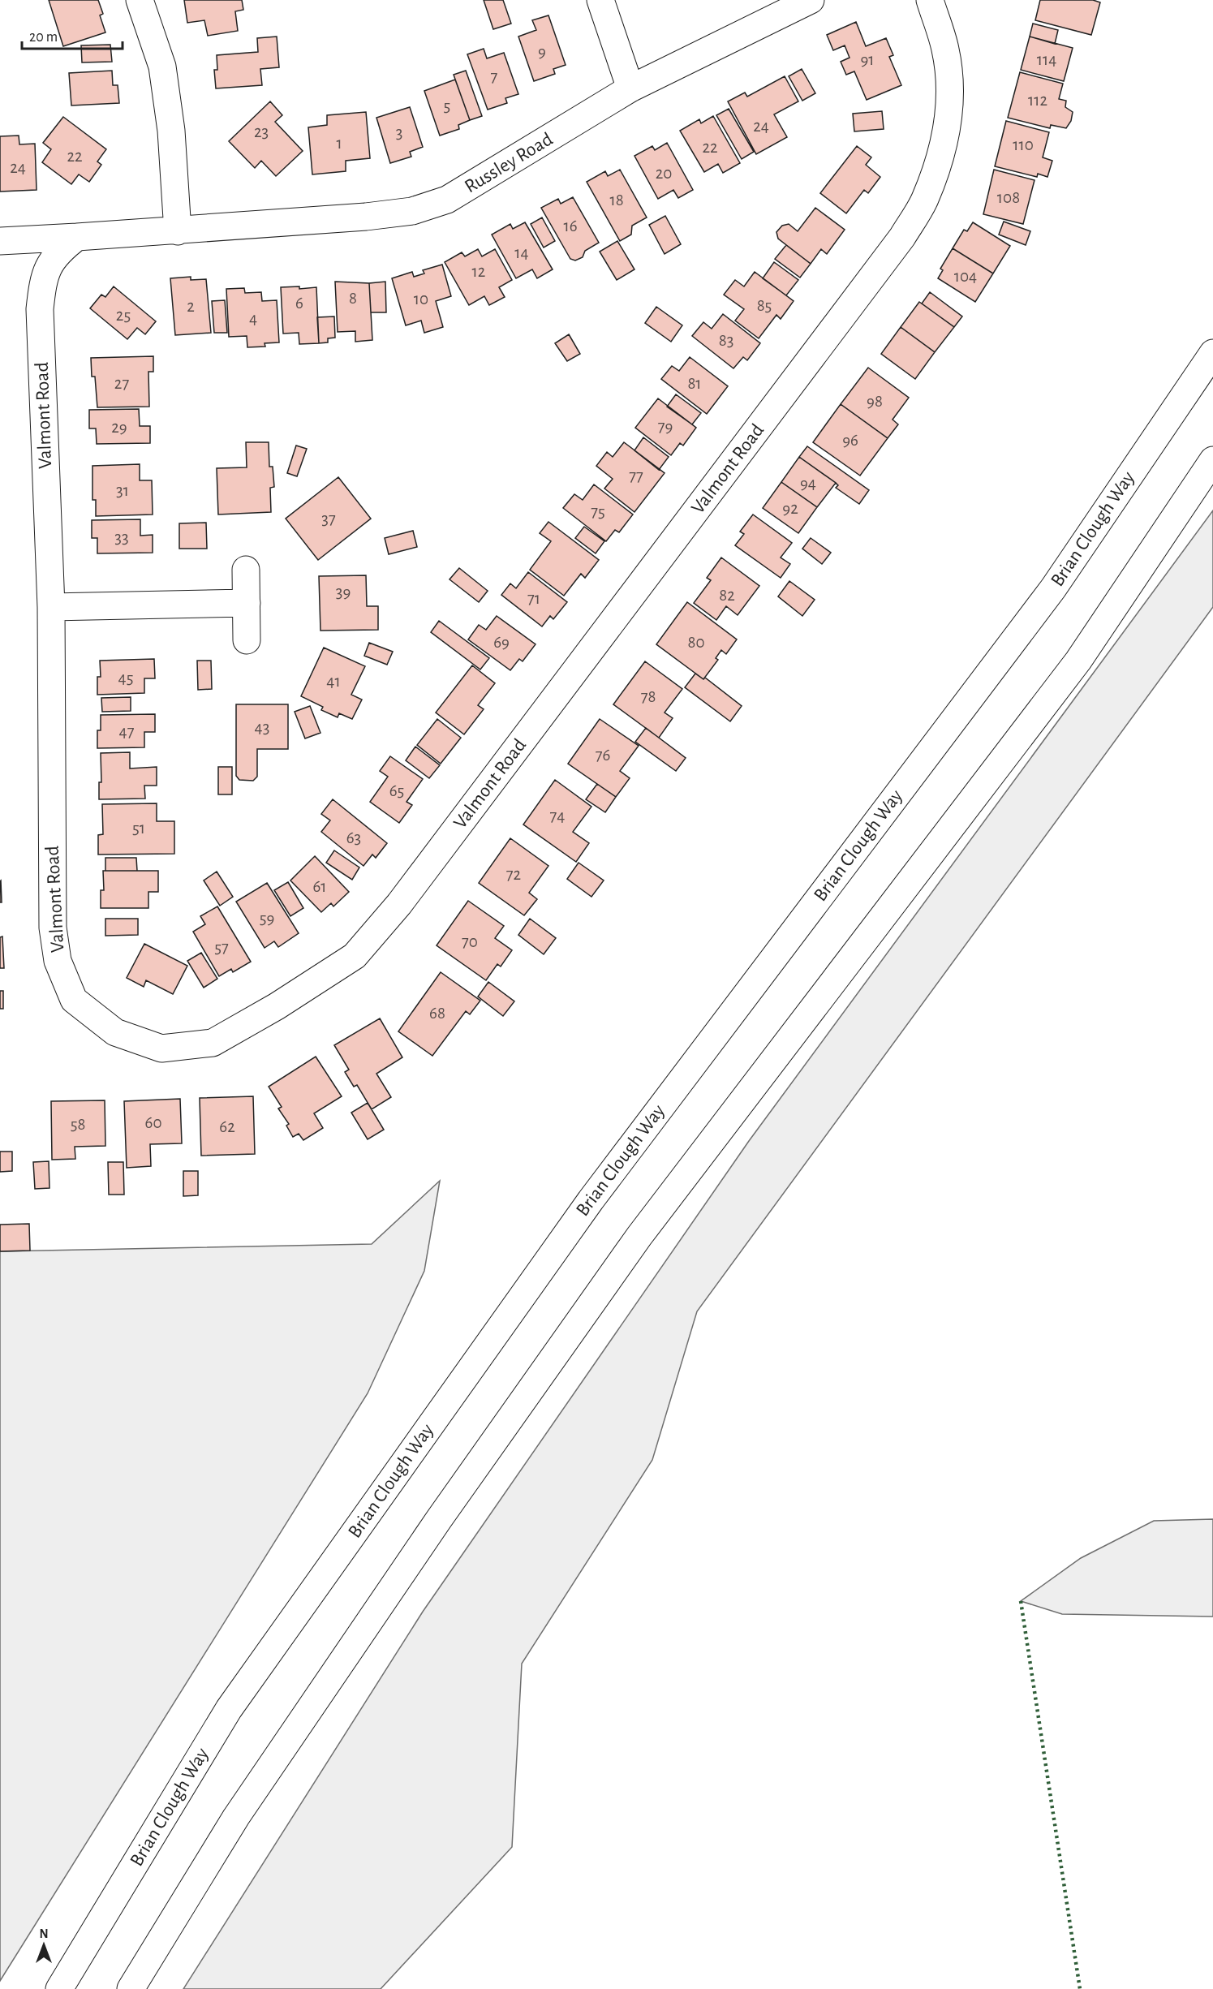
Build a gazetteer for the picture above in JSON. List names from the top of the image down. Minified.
{"streets":{"main road":["Russley Road","Valmont Road","Brian Clough Way"]},"house_numbers":["9","91","114","7","112","5","24","23","3","1","110","22","22","24","20","108","18","16","14","12","104","8","10","6","85","2","25","4","83","27","81","98","79","29","96","77","94","31","92","75","37","33","39","82","71","69","80","45","41","78","43","47","76","65","74","51","63","72","61","59","70","57","68","60","58","62"],"scale_bar":"20 m","north":"top"}
